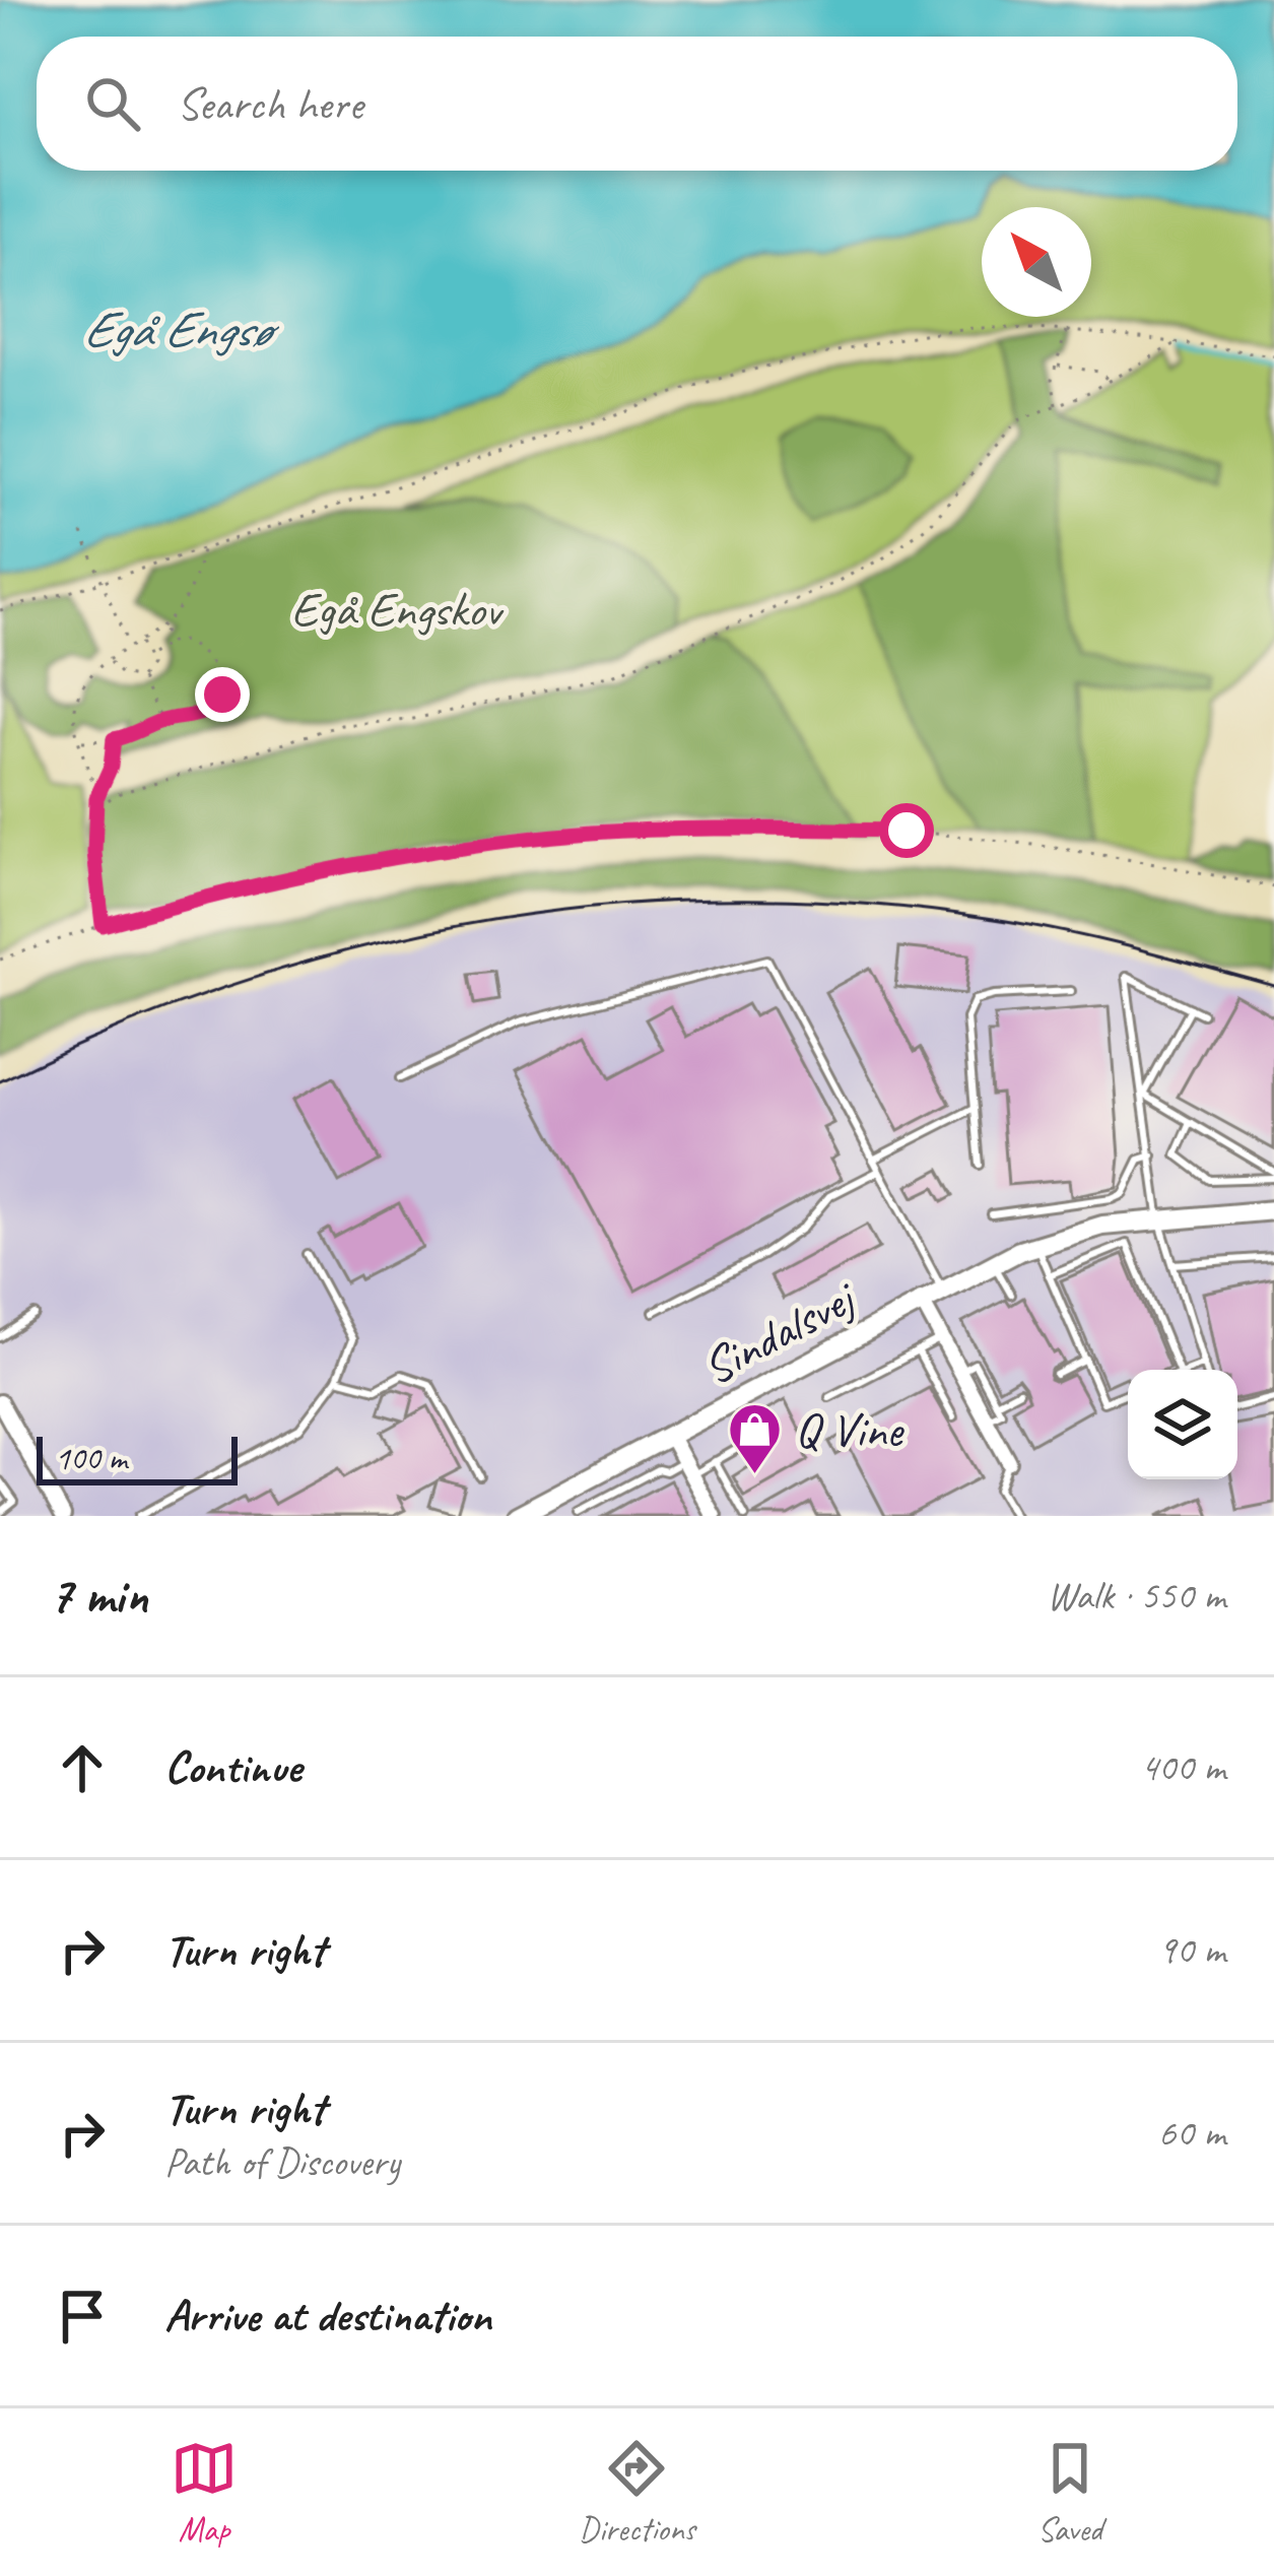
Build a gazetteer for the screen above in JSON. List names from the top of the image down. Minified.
{"streets":{"street":["Sindalsvej"]},"water":["Egå Engsø"],"parks":["Egå Engskov"],"places":{"shop":["Q Vine"]},"scale_bar":"100 m","north":"top left","page":{"search":"Search here","scale":"100 m","heading":["7 min","Walk · 550 m"],"list":[["Continue","400 m"],["Turn right","90 m"],["Turn right","Path of Discovery","60 m"],"Arrive at destination"],"nav":["Map","Directions","Saved"]}}
